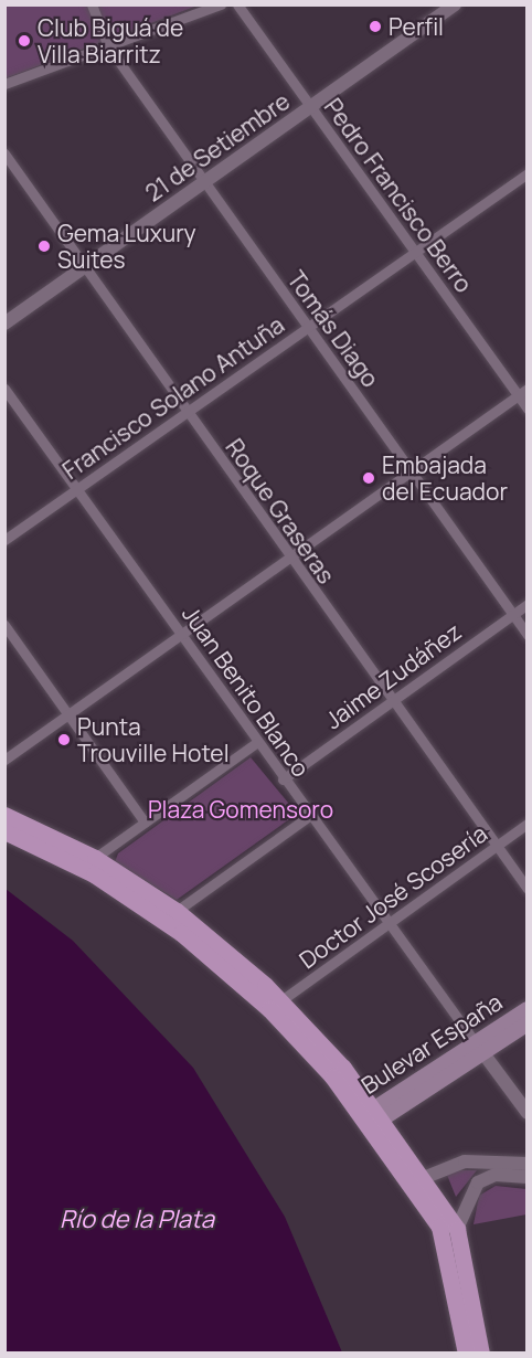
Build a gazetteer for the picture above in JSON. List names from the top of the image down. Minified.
{"streets":{"main road":["Bulevar España"],"street":["21 de Setiembre","Pedro Francisco Berro","Tomás Diago","Francisco Solano Antuña","Roque Graseras","Jaime Zudáñez","Juan Benito Blanco","Doctor José Scosería"]},"crossings":[["21 de Setiembre","Pedro Francisco Berro"],["21 de Setiembre","Tomás Diago"],["21 de Setiembre","Roque Graseras"],["Pedro Francisco Berro","Francisco Solano Antuña"],["Tomás Diago","Francisco Solano Antuña"],["Tomás Diago","Jaime Zudáñez"],["Francisco Solano Antuña","Roque Graseras"],["Francisco Solano Antuña","Juan Benito Blanco"],["Roque Graseras","Jaime Zudáñez"],["Roque Graseras","Doctor José Scosería"],["Jaime Zudáñez","Juan Benito Blanco"],["Juan Benito Blanco","Doctor José Scosería"],["Juan Benito Blanco","Bulevar España"]],"water":["Río de la Plata"],"parks":["Plaza Gomensoro"],"places":["Perfil","Club Biguá de Villa Biarritz","Gema Luxury Suites","Embajada del Ecuador","Punta Trouville Hotel"]}
